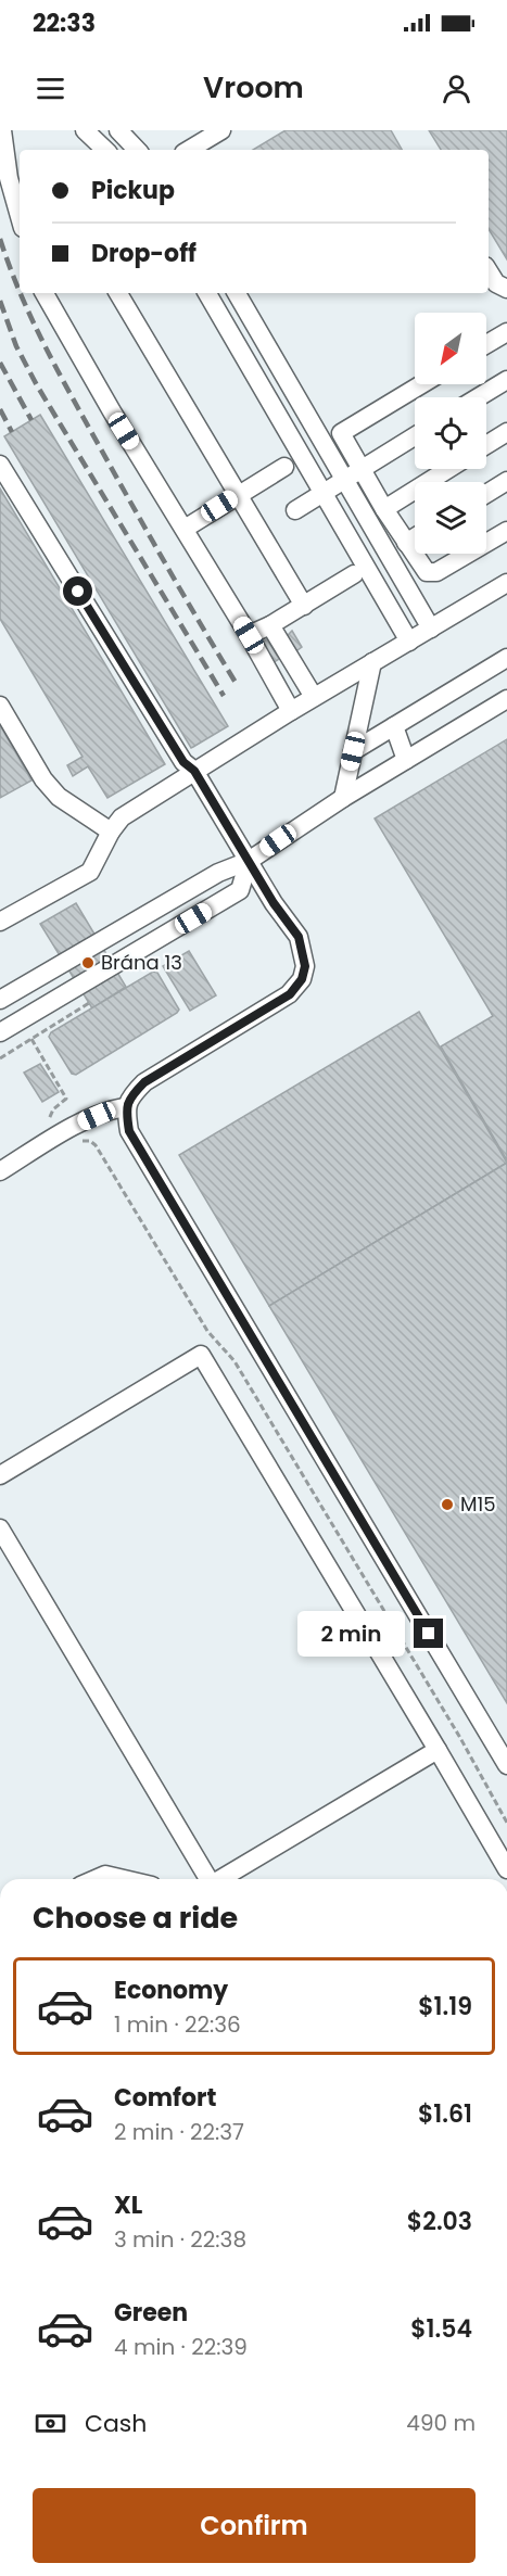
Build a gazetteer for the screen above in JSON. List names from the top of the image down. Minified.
{"places":["Brána 13","M15"],"north":"bottom left","page":{"status":"22:33","header":"Vroom","banner":["Pickup","Drop-off"],"bubble":"2 min","heading":"Choose a ride","list":[{"name":"Economy","note":"1 min · 22:36","value":"$1.19"},{"name":"Comfort","note":"2 min · 22:37","value":"$1.61"},{"name":"XL","note":"3 min · 22:38","value":"$2.03"},{"name":"Green","note":"4 min · 22:39","value":"$1.54"}],"pay":["Cash","490 m"],"buttons":"Confirm"}}
